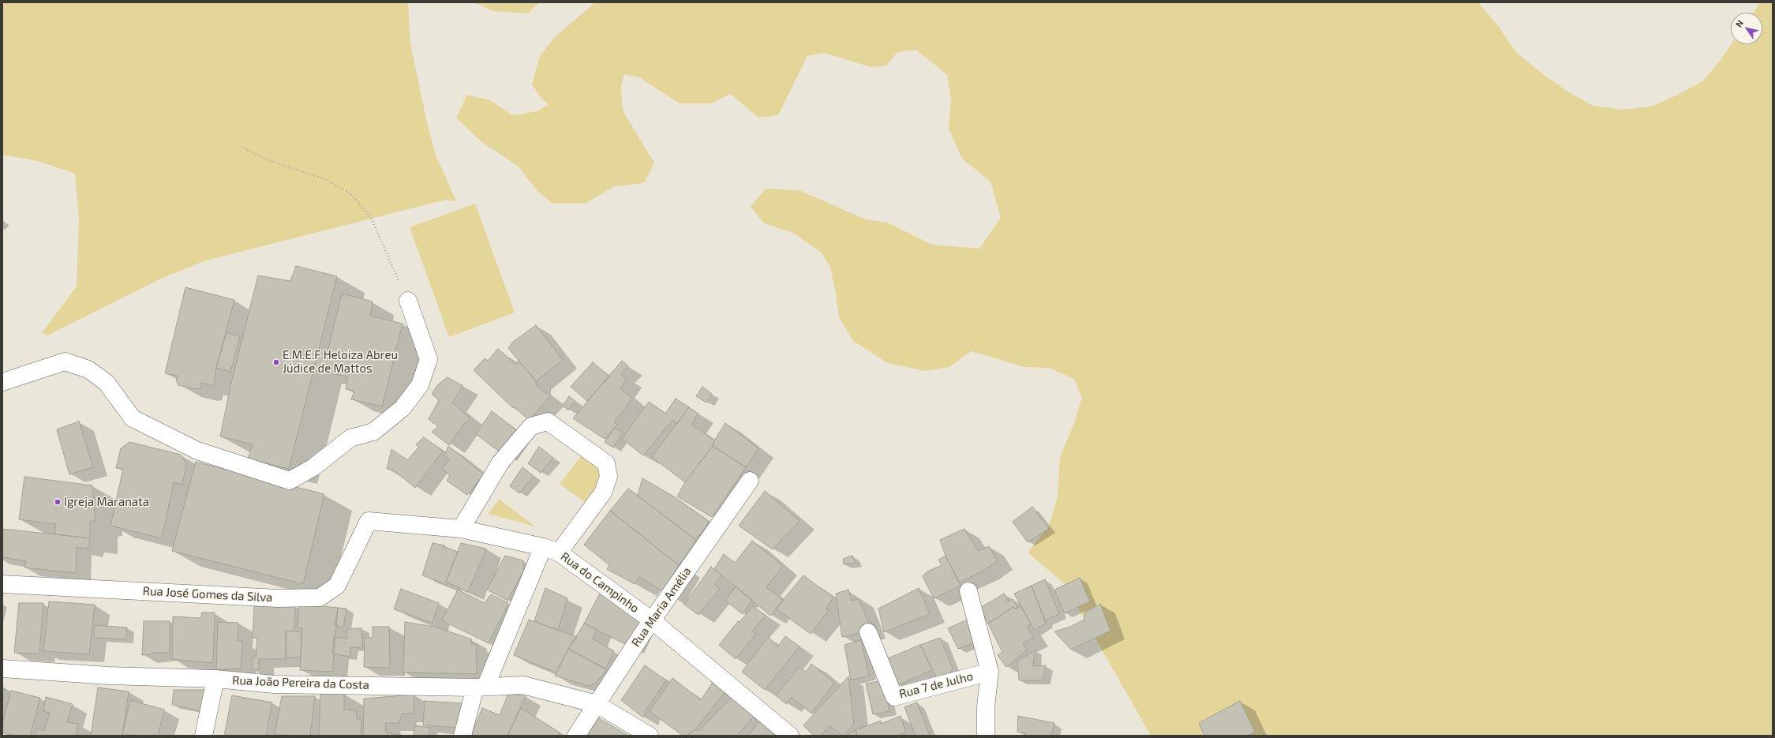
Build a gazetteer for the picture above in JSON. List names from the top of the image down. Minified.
{"streets":{"street":["Rua do Campinho","Rua José Gomes da Silva","Rua Maria Amélia","Rua João Pereira da Costa","Rua 7 de Julho"]},"crossings":[["Rua do Campinho","Rua José Gomes da Silva"],["Rua do Campinho","Rua Maria Amélia"],["Rua Maria Amélia","Rua João Pereira da Costa"]],"places":["E.M.E.F Heloiza Abreu Júdice de Mattos","Igreja Maranata"],"north":"top left"}
